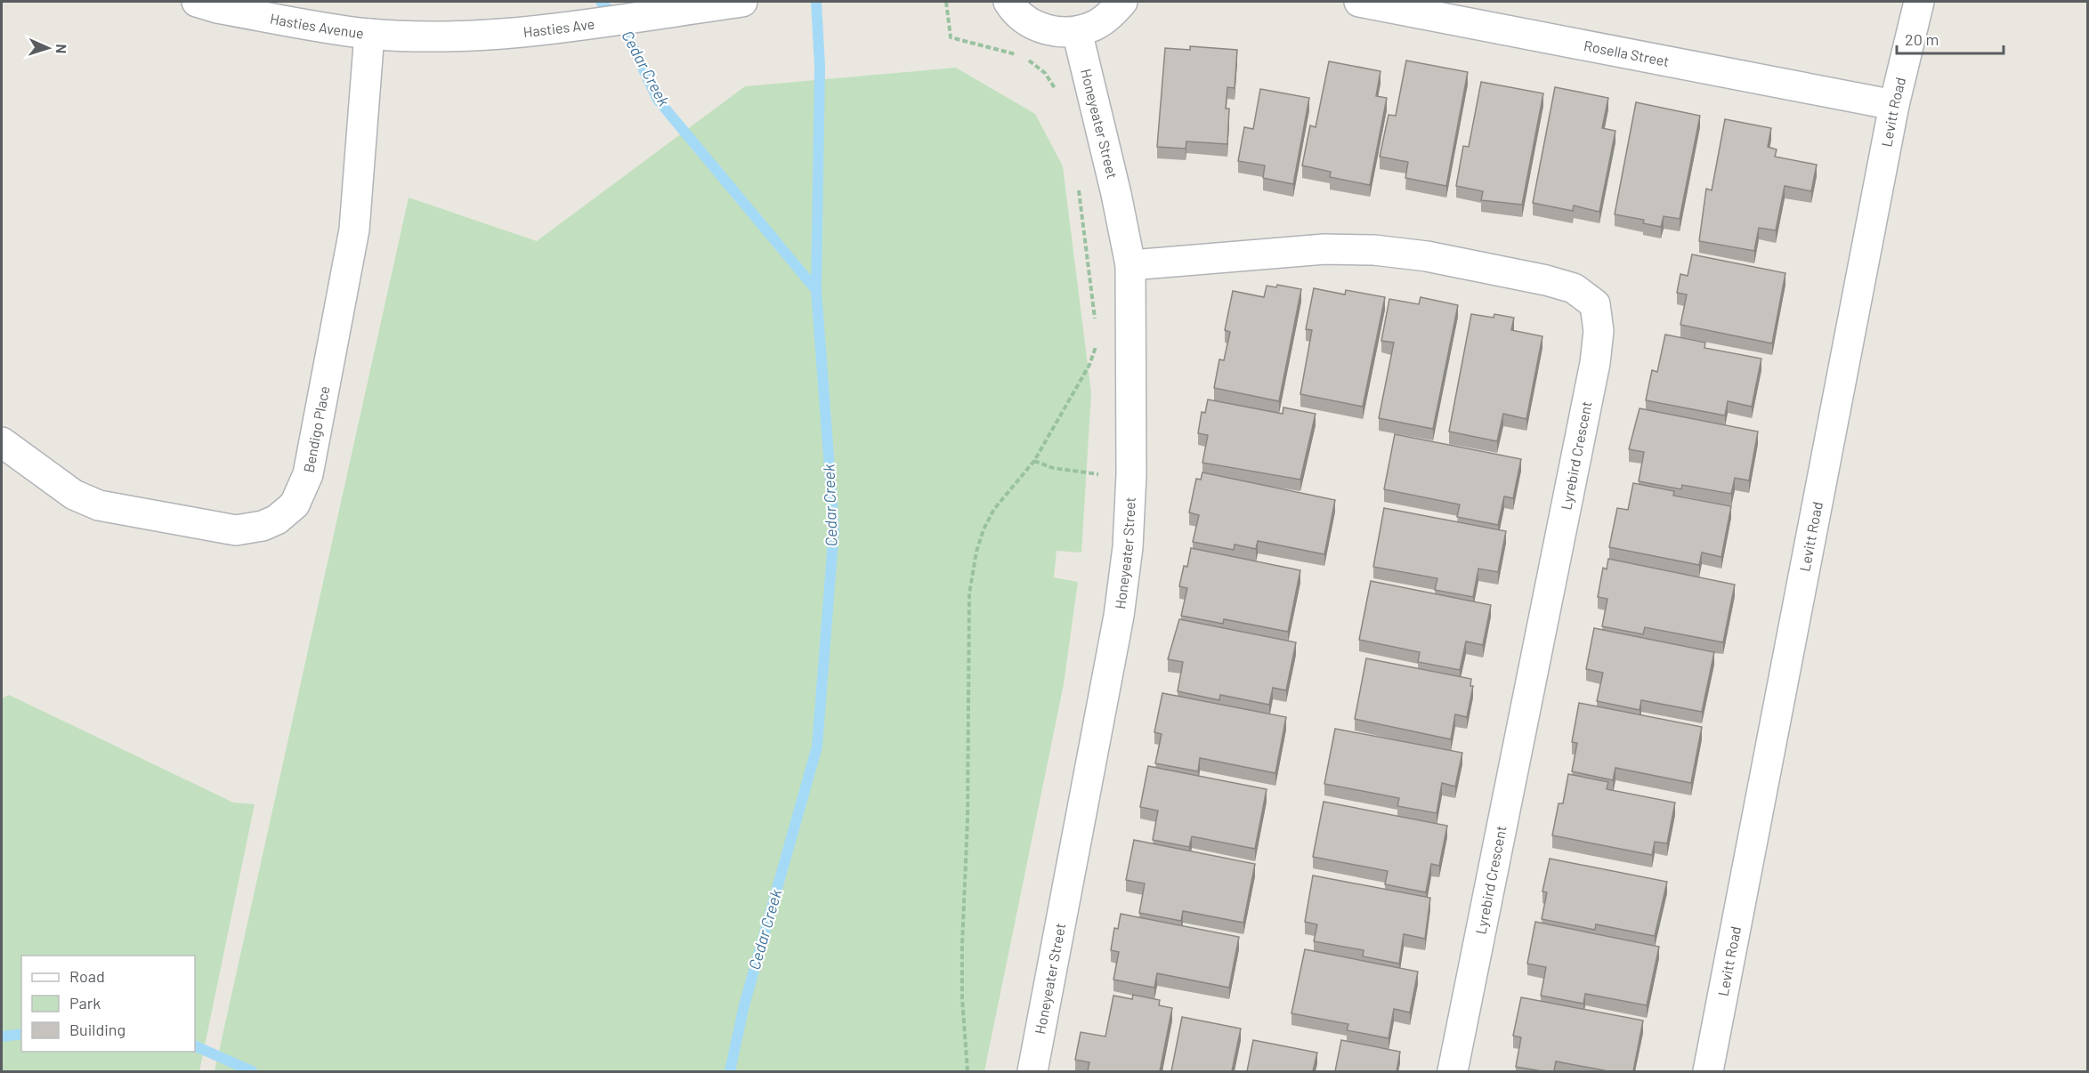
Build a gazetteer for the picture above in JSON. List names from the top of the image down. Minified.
{"streets":{"street":["Hasties Avenue","Hasties Ave","Rosella Street","Levitt Road","Honeyeater Street","Bendigo Place","Lyrebird Crescent"]},"crossings":[["Hasties Avenue","Hasties Ave"],["Hasties Avenue","Bendigo Place"],["Rosella Street","Levitt Road"],["Honeyeater Street","Lyrebird Crescent"]],"water":["Cedar Creek"],"legend":["Road","Park","Building"],"scale_bar":"20 m","north":"right"}
